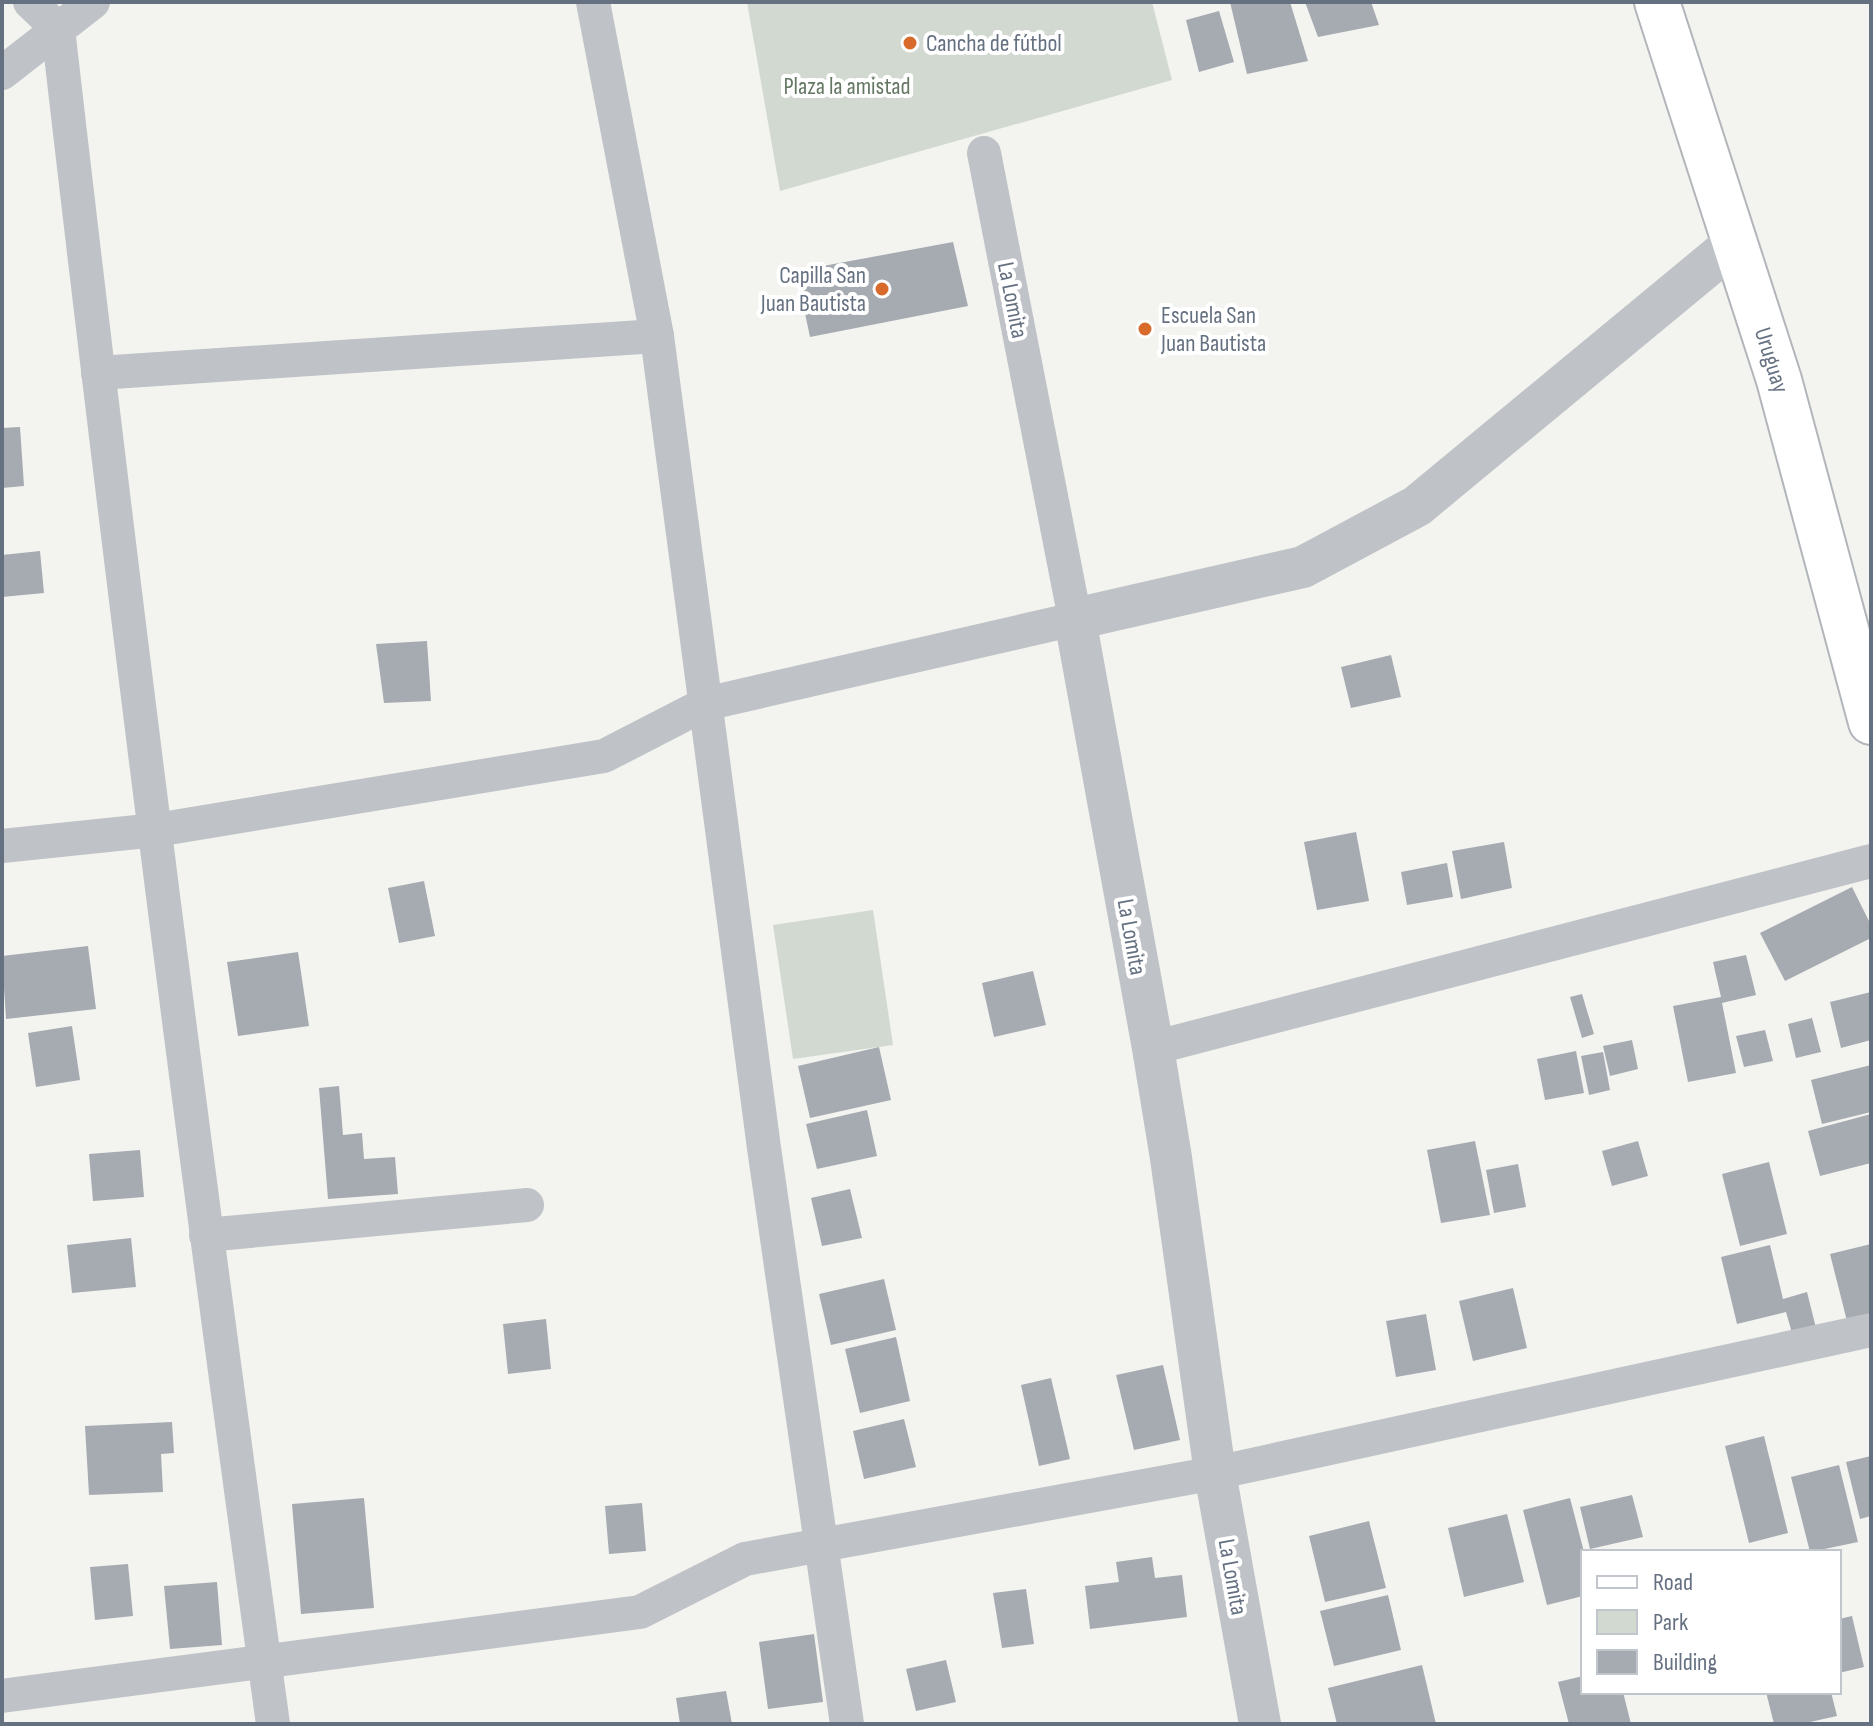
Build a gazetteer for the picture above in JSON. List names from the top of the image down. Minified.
{"streets":{"main road":["Uruguay"],"street":["La Lomita"]},"parks":["Plaza la amistad"],"places":["Cancha de fútbol","Capilla San Juan Bautista","Escuela San Juan Bautista"],"legend":["Road","Park","Building"]}
